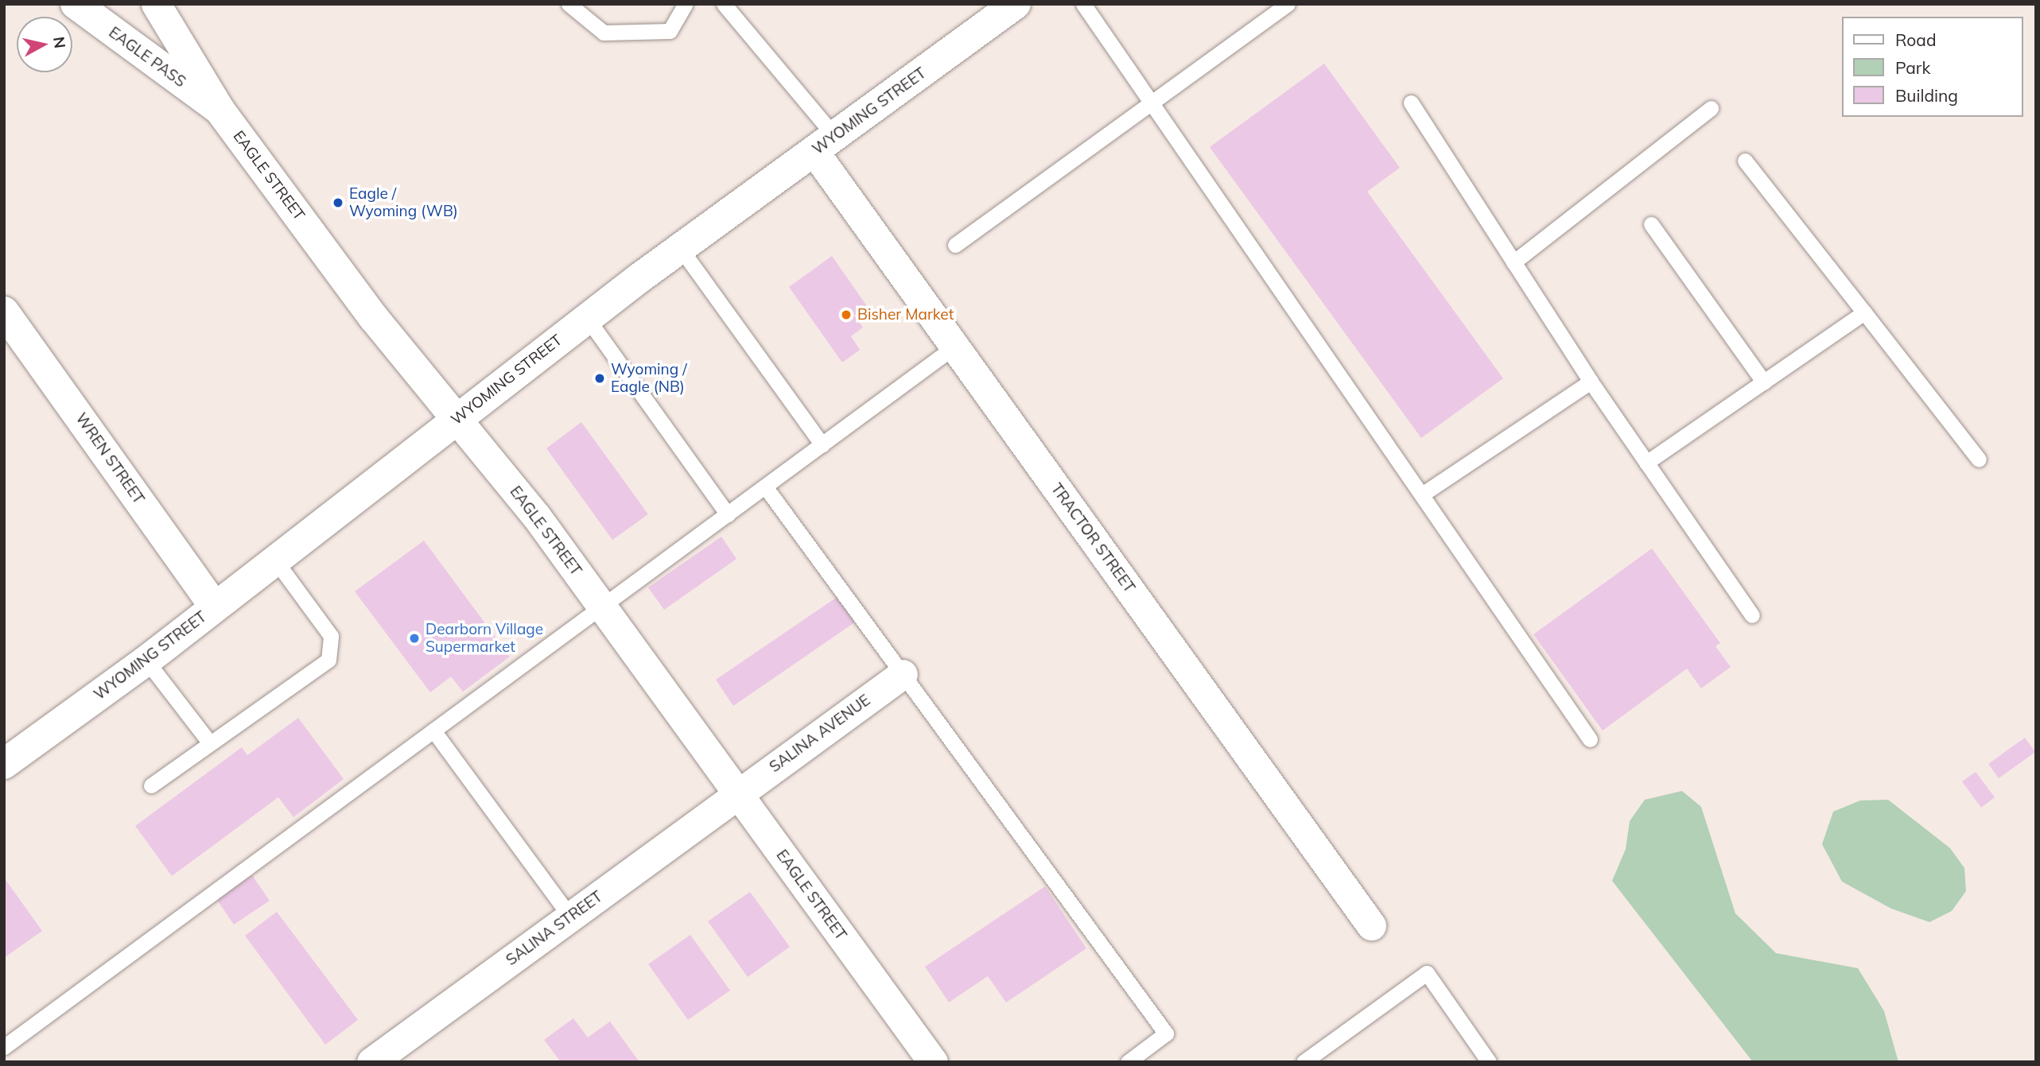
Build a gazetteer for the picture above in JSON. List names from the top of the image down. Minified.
{"streets":{"main road":["EAGLE PASS","WYOMING STREET","EAGLE STREET","WREN STREET"],"street":["TRACTOR STREET","SALINA AVENUE","SALINA STREET"]},"crossings":[["EAGLE PASS","EAGLE STREET"],["WYOMING STREET","EAGLE STREET"],["WYOMING STREET","WREN STREET"],["WYOMING STREET","TRACTOR STREET"],["EAGLE STREET","SALINA AVENUE"],["EAGLE STREET","SALINA STREET"],["SALINA AVENUE","SALINA STREET"]],"places":["Eagle / Wyoming (WB)","Bisher Market","Wyoming / Eagle (NB)","Dearborn Village Supermarket"],"legend":["Road","Park","Building"],"north":"right"}
